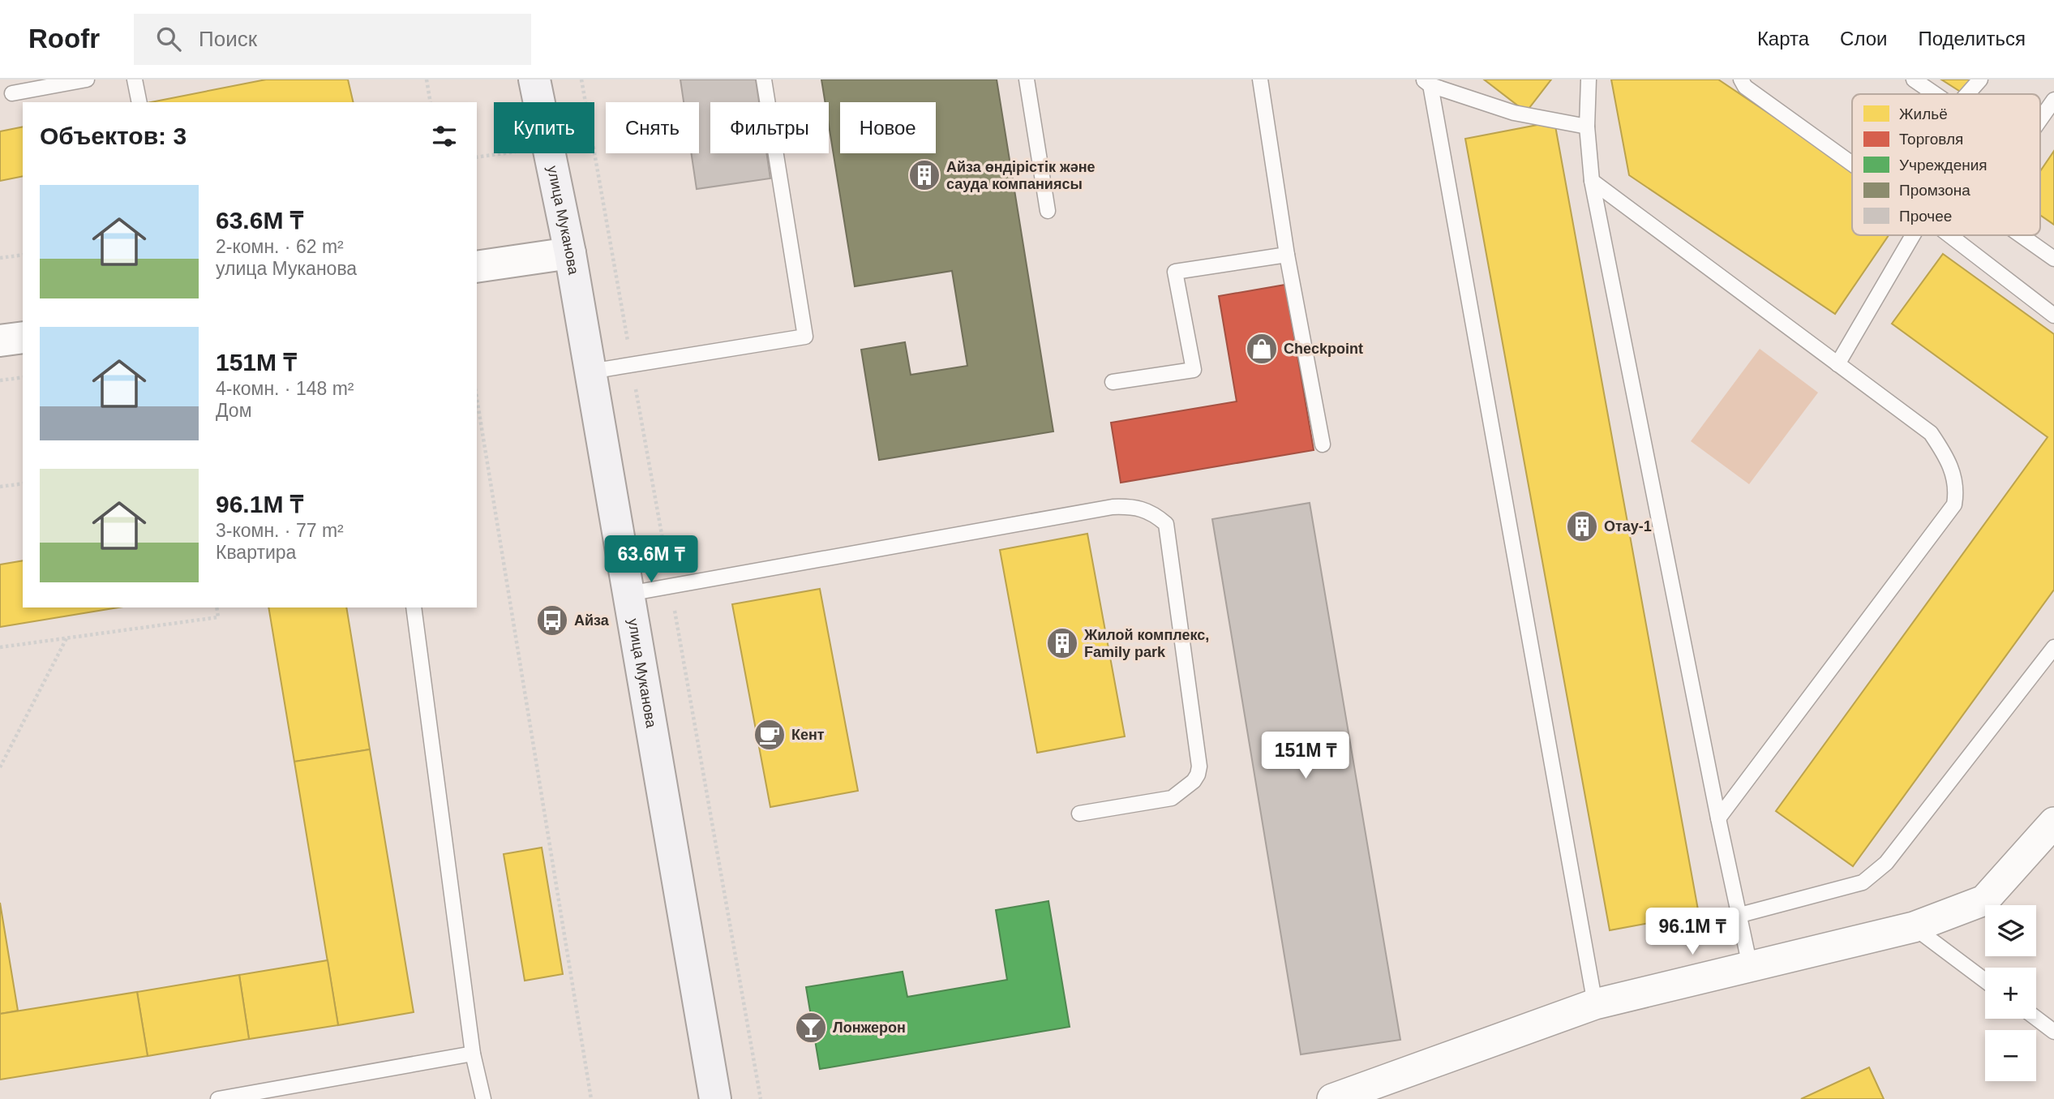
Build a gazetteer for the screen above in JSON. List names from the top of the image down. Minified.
{"streets":{"main road":["улица Муканова"]},"places":{"building":["Айза өндірістік және сауда компаниясы","Отау-1","Жилой комплекс, Family park"],"shop":["Checkpoint"],"bus stop":["Айза"],"cafe":["Кент"],"bar":["Лонжерон"]},"legend":["Жильё","Торговля","Учреждения","Промзона","Прочее"],"page":{"header":"Roofr","search":"Поиск","nav":["Карта","Слои","Поделиться"],"chip":["Купить","Снять","Фильтры","Новое"],"heading":"Объектов: 3","list":[{"name":"63.6M ₸","note":"2-комн. · 62 m² · улица Муканова"},{"name":"151M ₸","note":"4-комн. · 148 m² · Дом"},{"name":"96.1M ₸","note":"3-комн. · 77 m² · Квартира"}],"price":["63.6M ₸","151M ₸","96.1M ₸"],"map_buttons":["+","−"]}}
